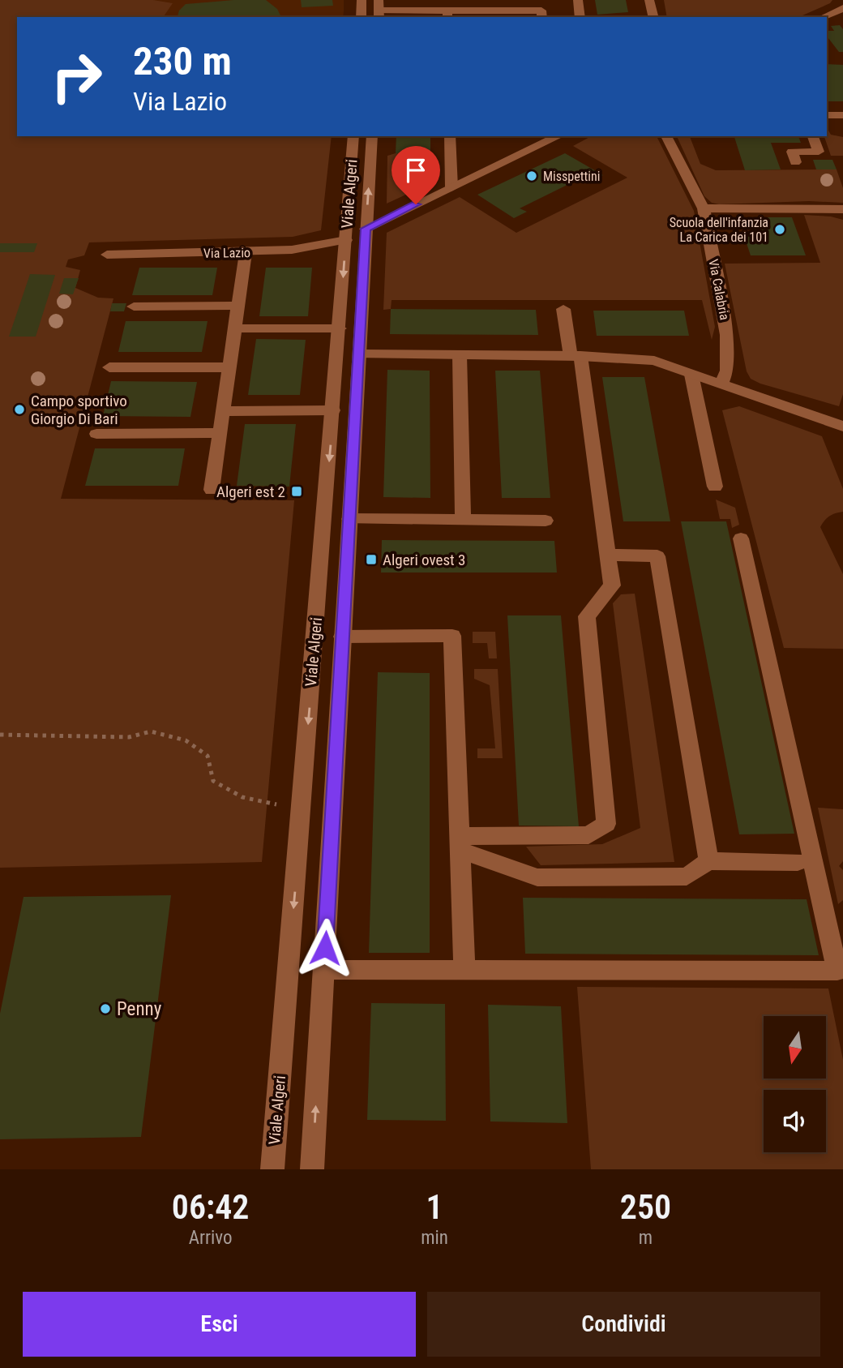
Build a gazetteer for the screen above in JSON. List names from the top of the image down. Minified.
{"streets":{"street":["Viale Algeri","Via Lazio","Via Calabria"]},"crossings":[["Viale Algeri","Via Lazio"]],"places":{"other":["Misspettini","Scuola dell'infanzia La Carica dei 101","Campo sportivo Giorgio Di Bari","Penny"],"transit":["Algeri est 2","Algeri ovest 3"]},"north":"bottom","page":{"turn":["230 m","Via Lazio"],"eta":["06:42","Arrivo","1","min","250","m"],"buttons":["Esci","Condividi"]}}
